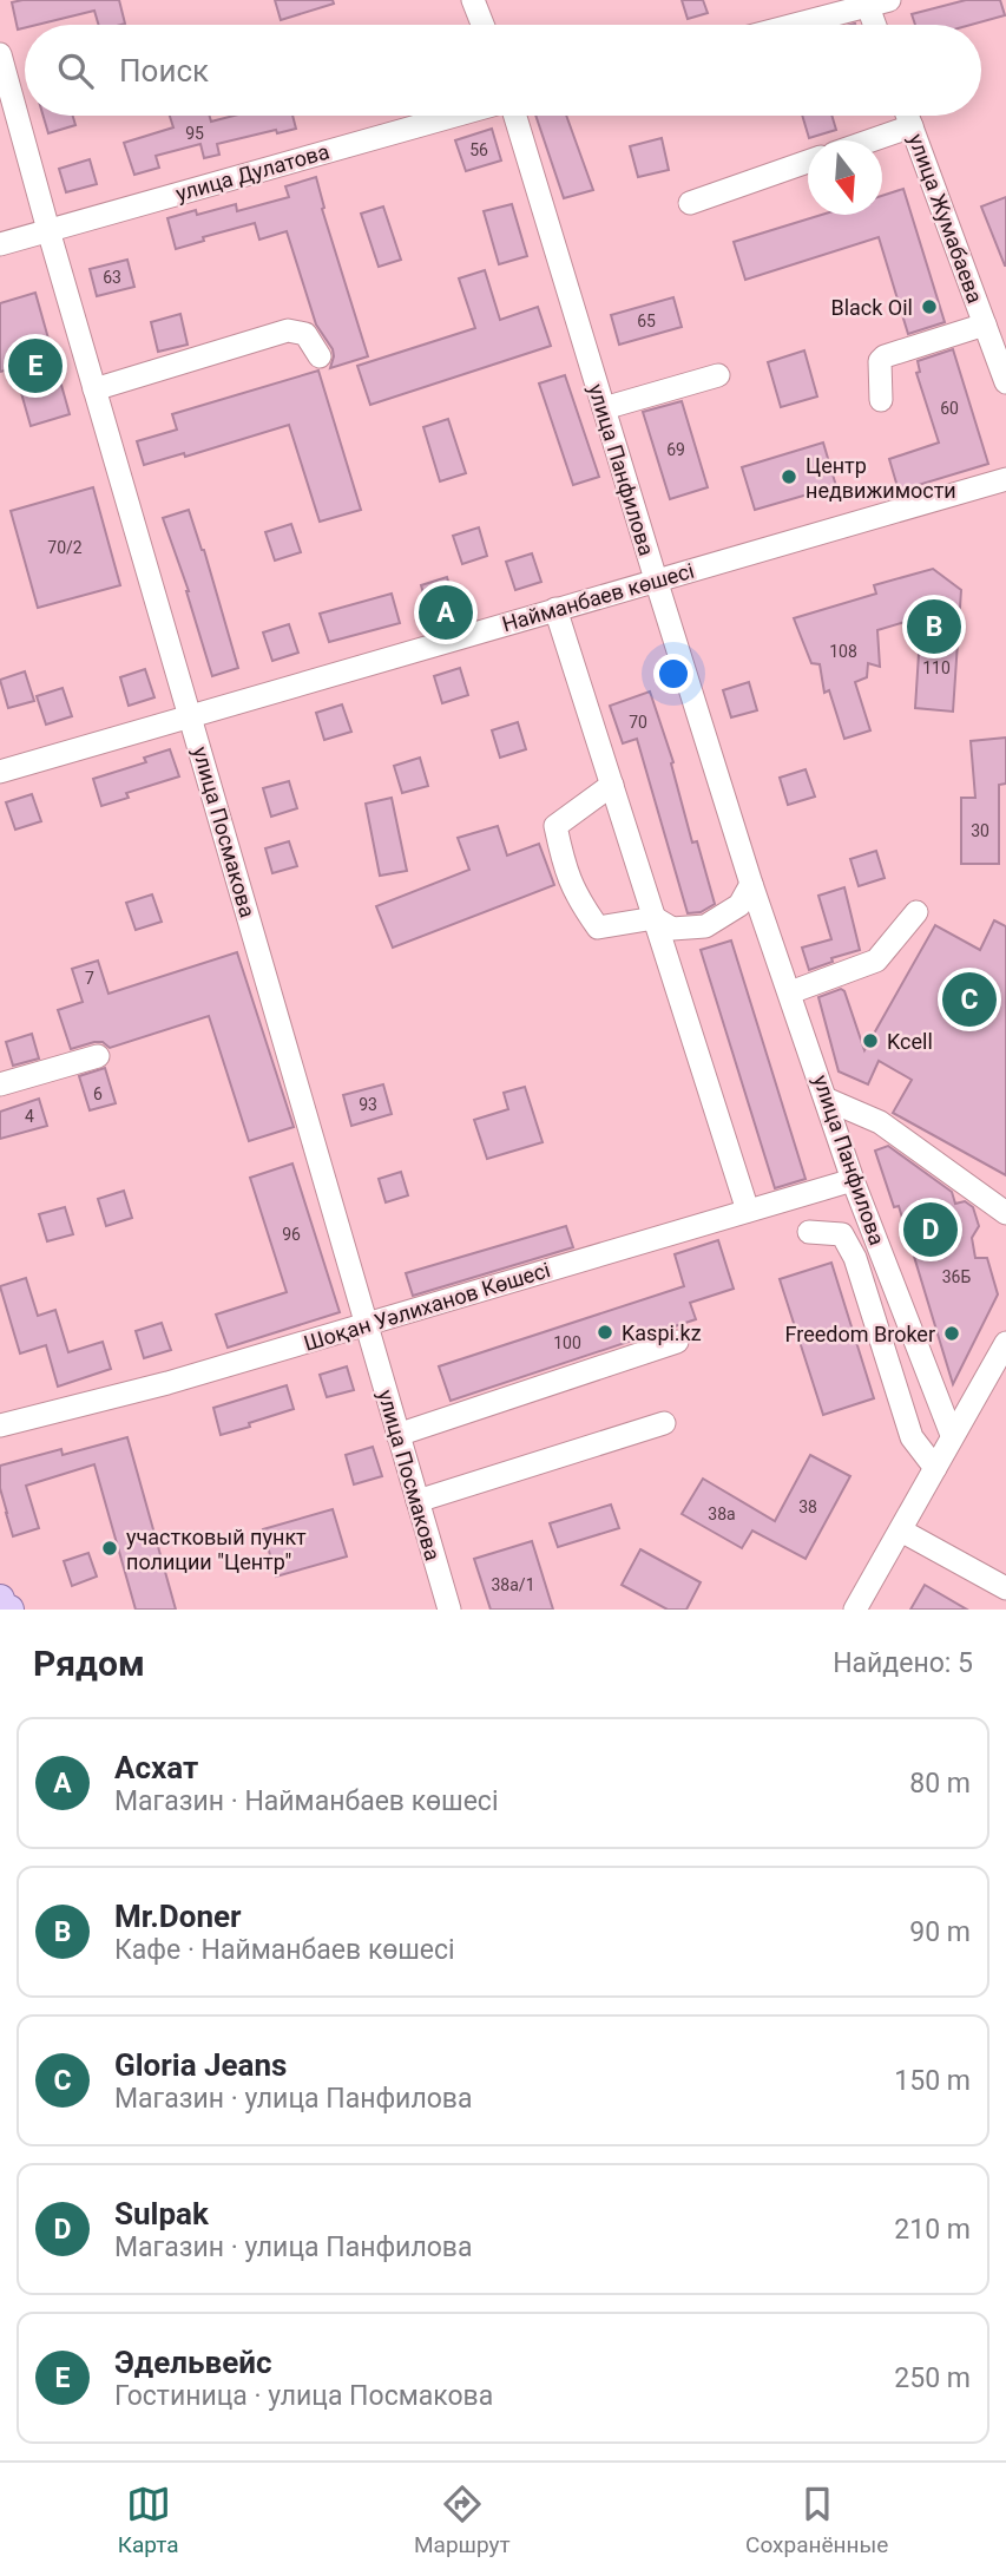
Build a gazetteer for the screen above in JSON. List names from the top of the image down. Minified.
{"streets":{"street":["улица Дулатова","улица Жумабаева","улица Панфилова","Найманбаев көшесі","улица Посмакова","Шоқан Уәлиханов Көшесі"]},"crossings":[["улица Дулатова","улица Посмакова"],["улица Панфилова","Найманбаев көшесі"],["улица Панфилова","Шоқан Уәлиханов Көшесі"],["Найманбаев көшесі","улица Посмакова"],["улица Посмакова","Шоқан Уәлиханов Көшесі"]],"places":["Black Oil","Центр недвижимости","Kcell","Kaspi.kz","Freedom Broker","участковый пункт полиции \"Центр\""],"house_numbers":["95","56","63","65","60","69","70/2","108","110","70","30","7","6","93","4","96","36Б","100","38","38а","38а/1"],"north":"bottom","page":{"search":"Поиск","pins":["E","A","B","C","D"],"heading":["Рядом","Найдено: 5"],"list":[{"mark":"A","name":"Асхат","note":"Магазин · Найманбаев көшесі","value":"80 m"},{"mark":"B","name":"Mr.Doner","note":"Кафе · Найманбаев көшесі","value":"90 m"},{"mark":"C","name":"Gloria Jeans","note":"Магазин · улица Панфилова","value":"150 m"},{"mark":"D","name":"Sulpak","note":"Магазин · улица Панфилова","value":"210 m"},{"mark":"E","name":"Эдельвейс","note":"Гостиница · улица Посмакова","value":"250 m"}],"nav":["Карта","Маршрут","Сохранённые"]}}
